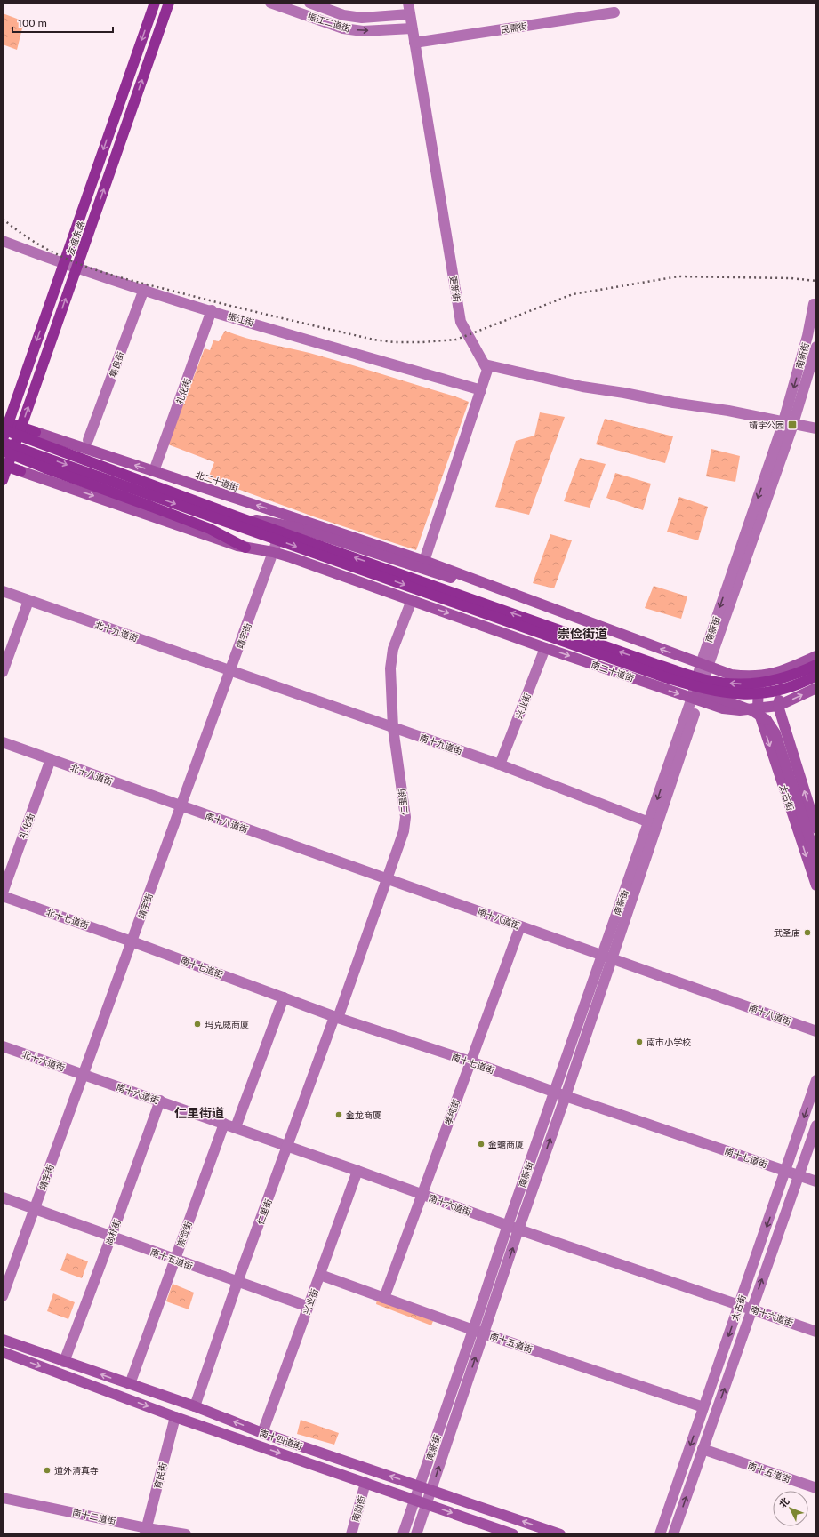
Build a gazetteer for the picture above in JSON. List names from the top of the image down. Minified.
{"streets":{"highway":["友谊东路","北二十道街"],"main road":["南二十道街","太古街","南十四道街"],"street":["振江二道街","民需街","更新街","振江街","南新街","集良街","礼化街","北十九道街","靖宇街","兴业街","南十九道街","北十八道街","仁里街","南十八道街","北十七道街","南十七道街","北十六道街","南十六道街","孝纯街","尚朴街","崇俭街","南十五道街","育民街","南勋街","南十二道街"]},"crossings":[["振江二道街","更新街"],["民需街","更新街"],["友谊东路","振江街"],["友谊东路","北二十道街"],["振江街","集良街"],["振江街","礼化街"],["南新街","南二十道街"],["南新街","南十九道街"],["南新街","南十八道街"],["南新街","南十七道街"],["南新街","南十六道街"],["南新街","南十五道街"],["南新街","南十四道街"],["礼化街","北二十道街"],["礼化街","北十八道街"],["北二十道街","靖宇街"],["北十九道街","靖宇街"],["北十九道街","南十九道街"],["靖宇街","南十九道街"],["靖宇街","北十八道街"],["靖宇街","南十八道街"],["靖宇街","北十七道街"],["靖宇街","南十七道街"],["靖宇街","北十六道街"],["靖宇街","南十六道街"],["靖宇街","南十五道街"],["南二十道街","兴业街"],["南二十道街","太古街"],["南二十道街","仁里街"],["兴业街","南十九道街"],["兴业街","南十六道街"],["兴业街","南十五道街"],["兴业街","南十四道街"],["南十九道街","仁里街"],["北十八道街","南十八道街"],["太古街","南十七道街"],["太古街","南十六道街"],["太古街","南十五道街"],["仁里街","南十八道街"],["仁里街","南十七道街"],["仁里街","南十六道街"],["仁里街","南十五道街"],["仁里街","南十四道街"],["南十八道街","孝纯街"],["北十七道街","南十七道街"],["南十七道街","孝纯街"],["北十六道街","南十六道街"],["南十六道街","孝纯街"],["南十六道街","尚朴街"],["南十六道街","崇俭街"],["孝纯街","南十五道街"],["尚朴街","南十五道街"],["尚朴街","南十四道街"],["崇俭街","南十五道街"],["崇俭街","南十四道街"],["育民街","南十二道街"]],"districts":["崇俭街道","仁里街道"],"places":{"transit":["靖宇公园"],"other":["武圣庙","玛克威商厦","南市小学校","金龙商厦","金蟾商厦","道外清真寺"]},"scale_bar":"100 m","north":"top left"}
